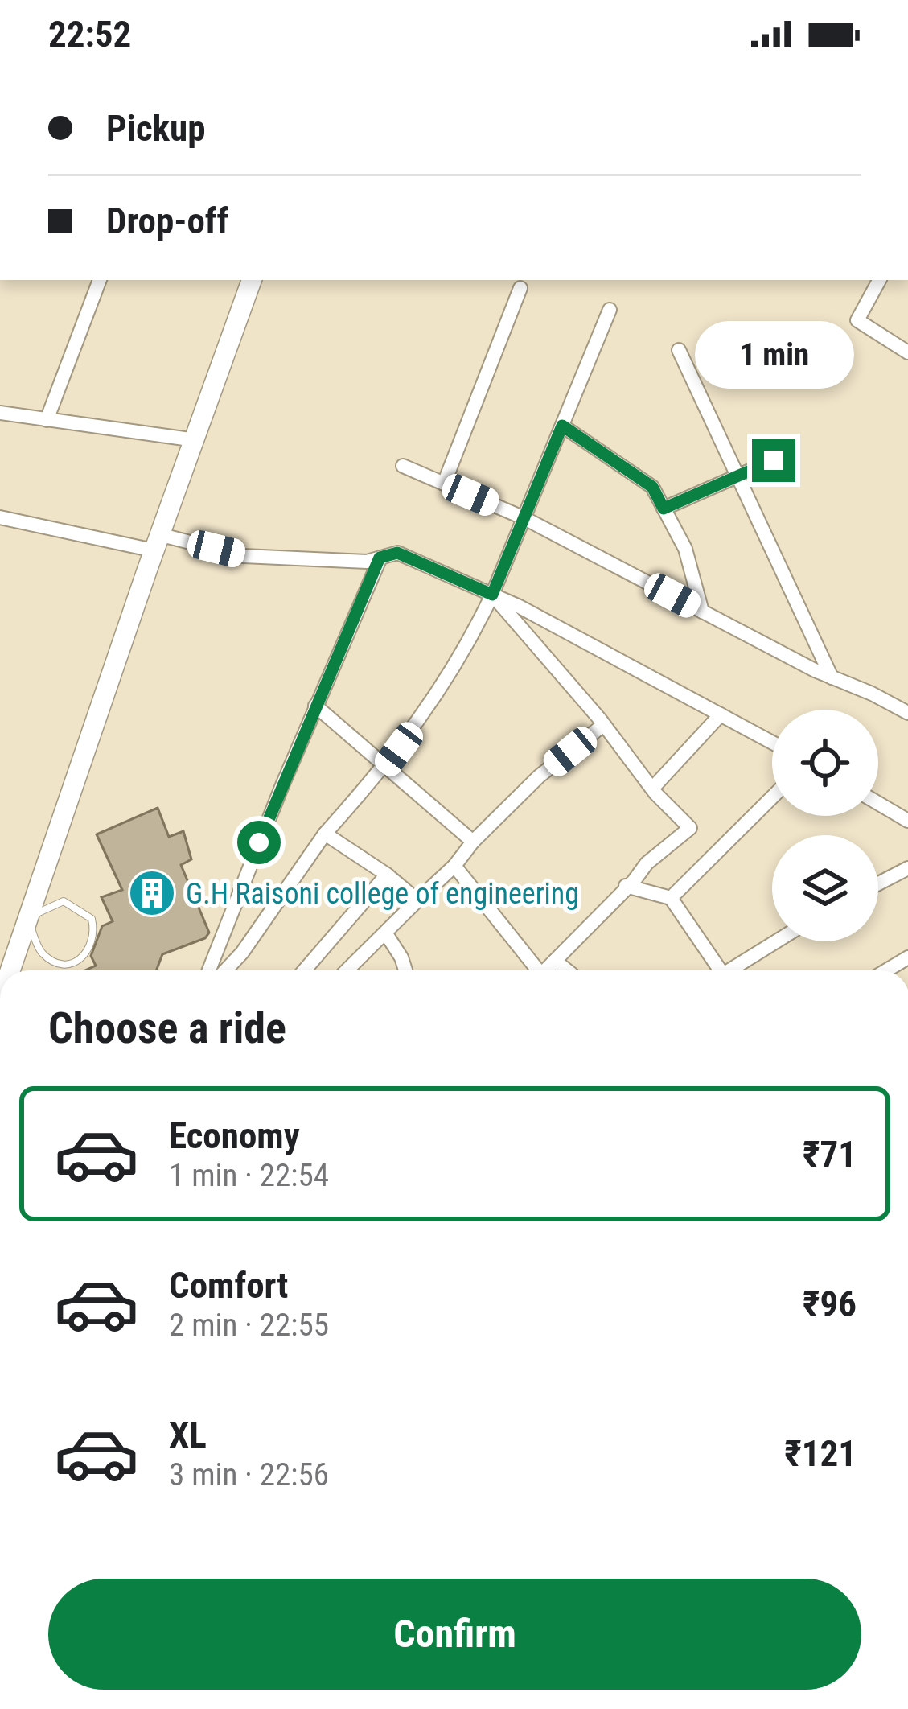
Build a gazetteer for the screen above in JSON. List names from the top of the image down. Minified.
{"places":{"building":["G.H Raisoni college of engineering"]},"page":{"status":"22:52","banner":["Pickup","Drop-off"],"bubble":"1 min","heading":"Choose a ride","list":[{"name":"Economy","note":"1 min · 22:54","value":"₹71"},{"name":"Comfort","note":"2 min · 22:55","value":"₹96"},{"name":"XL","note":"3 min · 22:56","value":"₹121"}],"buttons":"Confirm"}}
